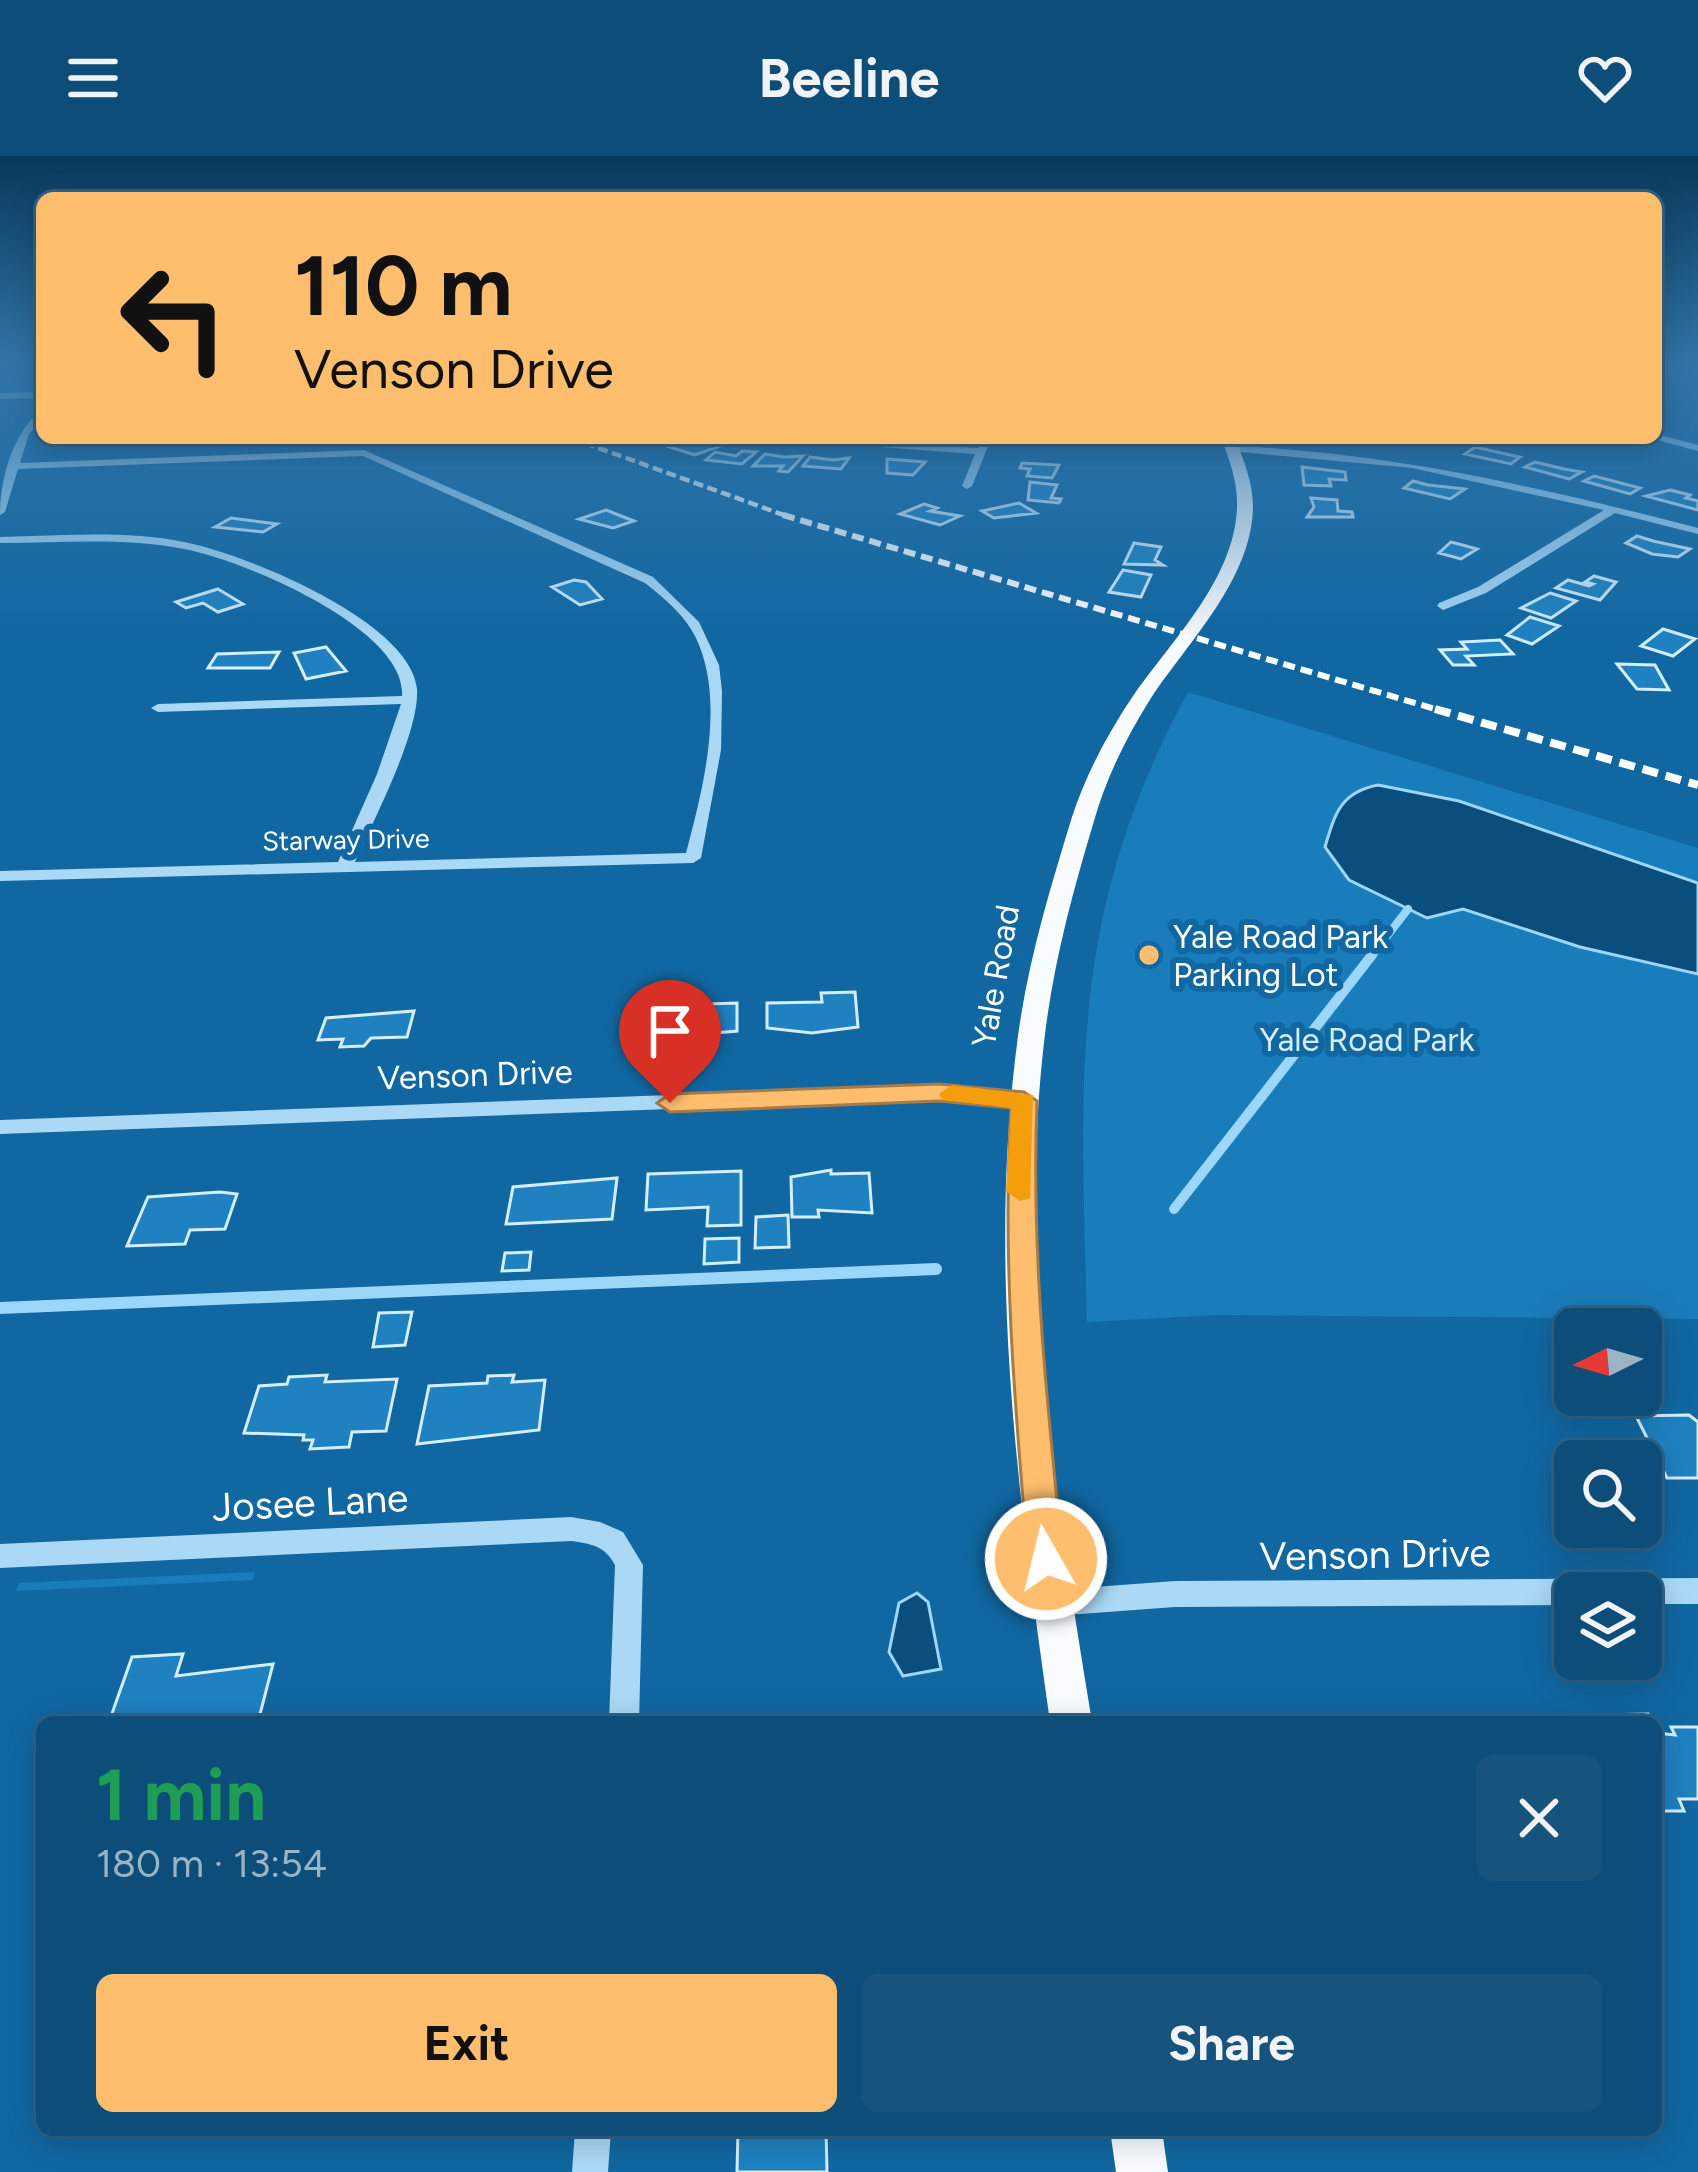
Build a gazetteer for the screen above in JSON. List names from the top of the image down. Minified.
{"streets":{"main road":["Yale Road"],"street":["Starway Drive","Venson Drive","Josee Lane"]},"crossings":[["Yale Road","Venson Drive"]],"parks":["Yale Road Park"],"places":["Yale Road Park Parking Lot"],"north":"left","page":{"header":"Beeline","turn":["110 m","Venson Drive"],"heading":["1 min","180 m · 13:54"],"buttons":["Exit","Share"]}}
